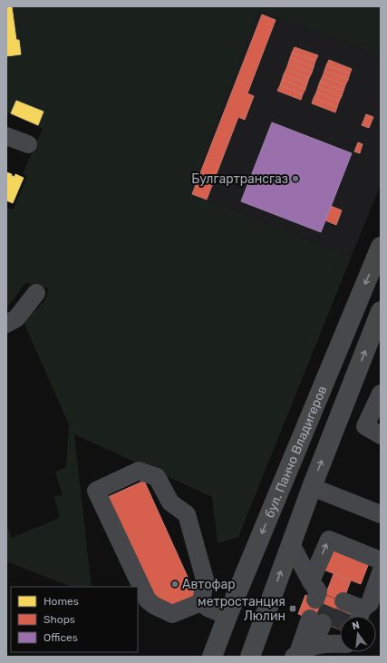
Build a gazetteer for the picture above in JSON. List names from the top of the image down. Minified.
{"streets":{"main road":["бул. Панчо Владигеров"]},"places":{"other":["Булгартрансгаз","Автофар"],"transit":["метростанция Люлин"]},"legend":["Homes","Shops","Offices"],"north":"top"}
